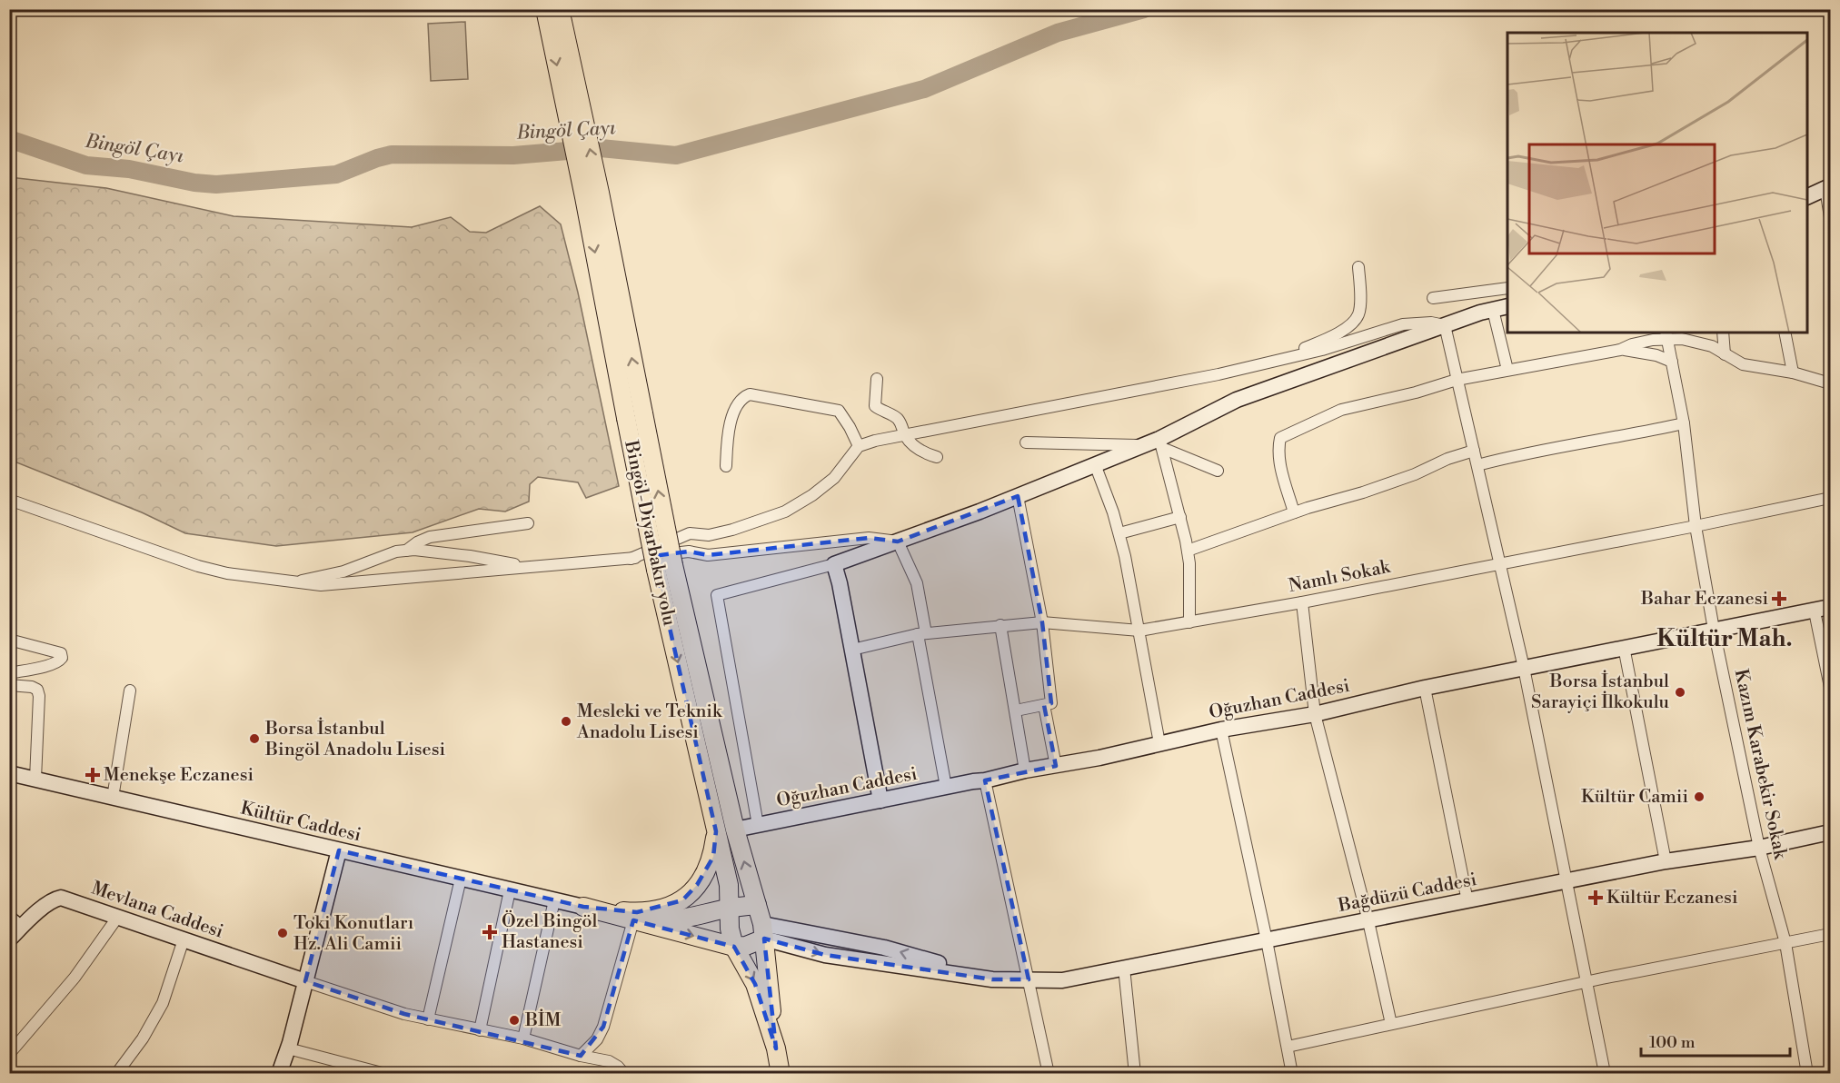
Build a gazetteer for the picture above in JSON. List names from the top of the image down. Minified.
{"streets":{"main road":["Bingöl-Diyarbakır yolu"],"street":["Namlı Sokak","Oğuzhan Caddesi","Kazım Karabekir Sokak","Kültür Caddesi","Bağdüzü Caddesi","Mevlana Caddesi"]},"crossings":[["Bingöl-Diyarbakır yolu","Oğuzhan Caddesi"],["Bingöl-Diyarbakır yolu","Bağdüzü Caddesi"],["Namlı Sokak","Kazım Karabekir Sokak"],["Oğuzhan Caddesi","Kazım Karabekir Sokak"],["Kazım Karabekir Sokak","Bağdüzü Caddesi"]],"districts":["Kültür Mah."],"water":["Bingöl Çayı"],"places":{"health":["Bahar Eczanesi","Menekşe Eczanesi","Kültür Eczanesi","Özel Bingöl Hastanesi"],"other":["Borsa İstanbul Sarayiçi İlkokulu","Mesleki ve Teknik Anadolu Lisesi","Borsa İstanbul Bingöl Anadolu Lisesi","Kültür Camii","Toki Konutları Hz. Ali Camii","BİM"]},"scale_bar":"100 m"}
